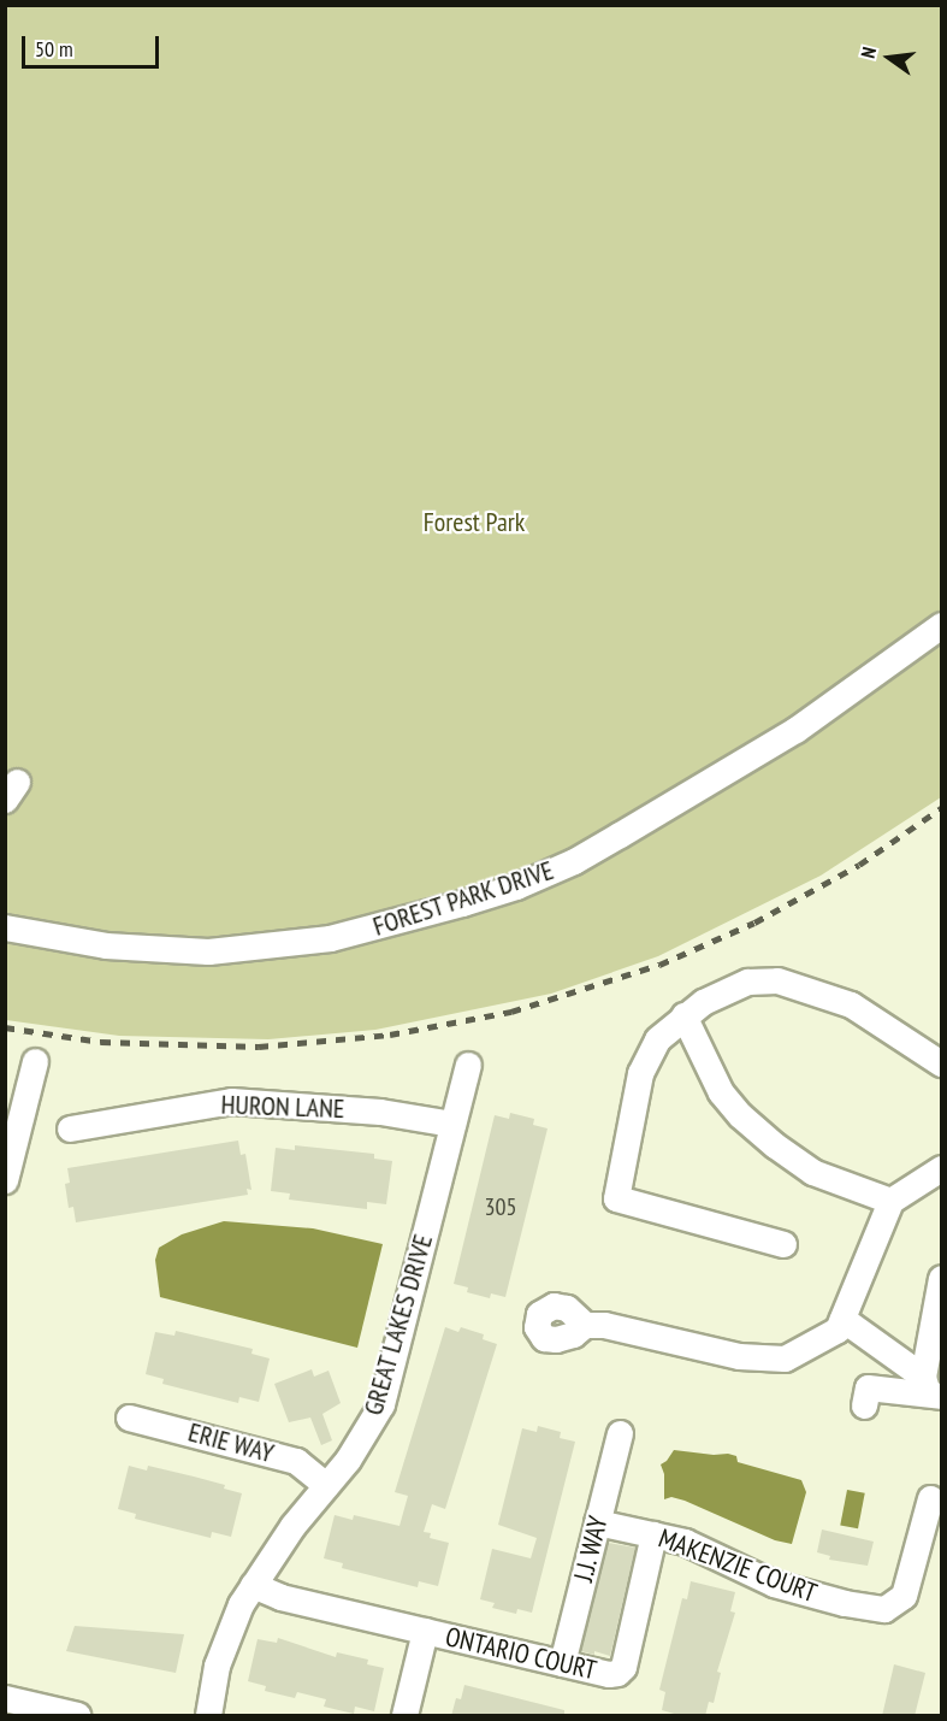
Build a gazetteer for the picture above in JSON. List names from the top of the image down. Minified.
{"streets":{"street":["FOREST PARK DRIVE","HURON LANE","GREAT LAKES DRIVE","ERIE WAY","J.J. WAY","MAKENZIE COURT","ONTARIO COURT"]},"crossings":[["HURON LANE","GREAT LAKES DRIVE"],["GREAT LAKES DRIVE","ERIE WAY"],["GREAT LAKES DRIVE","ONTARIO COURT"],["J.J. WAY","MAKENZIE COURT"],["J.J. WAY","ONTARIO COURT"],["MAKENZIE COURT","ONTARIO COURT"]],"parks":["Forest Park"],"house_numbers":["305"],"scale_bar":"50 m","north":"left"}
